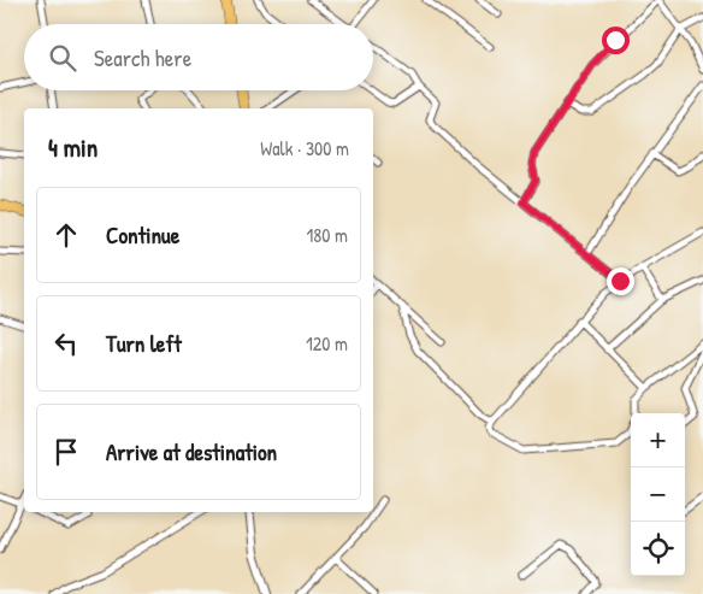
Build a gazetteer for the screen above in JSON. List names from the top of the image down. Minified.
{"page":{"search":"Search here","heading":["4 min","Walk · 300 m"],"list":[["Continue","180 m"],["Turn left","120 m"],"Arrive at destination"],"map_buttons":["+","−"]}}
